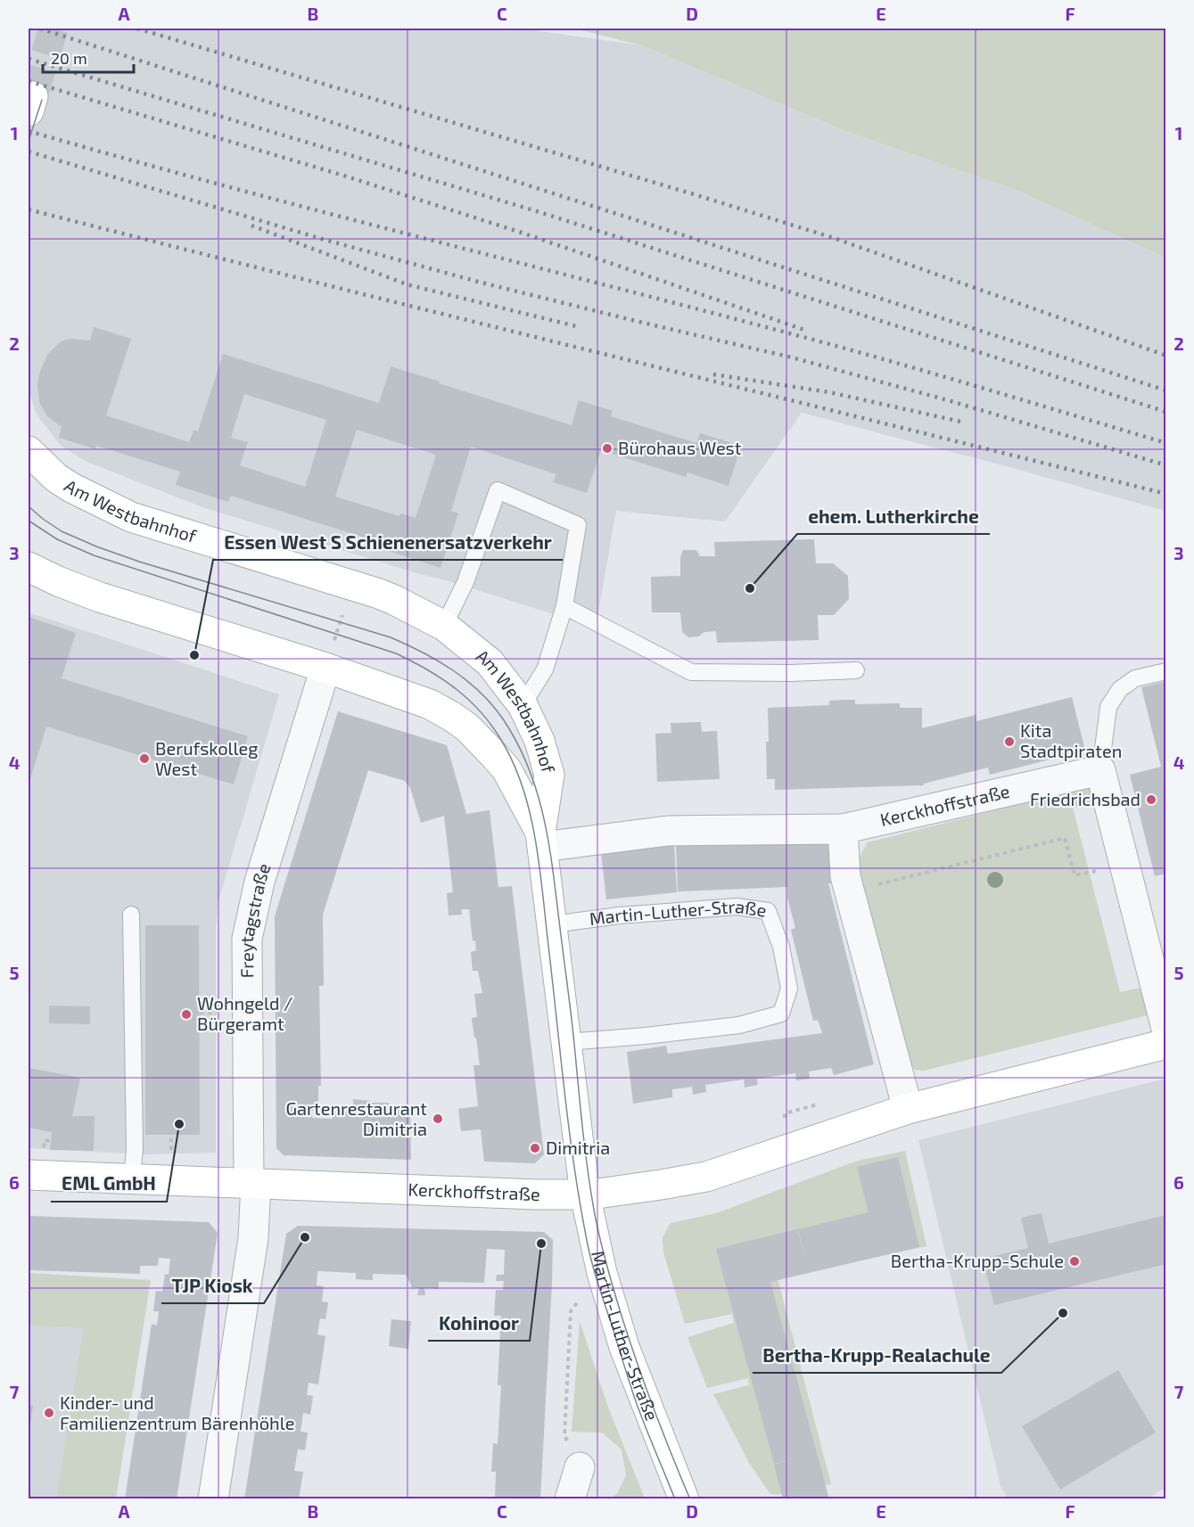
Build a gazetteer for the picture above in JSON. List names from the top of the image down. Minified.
{"streets":{"main road":["Am Westbahnhof","Kerckhoffstraße","Martin-Luther-Straße"],"street":["Freytagstraße"]},"crossings":[["Am Westbahnhof","Martin-Luther-Straße"],["Am Westbahnhof","Freytagstraße"],["Kerckhoffstraße","Martin-Luther-Straße"],["Kerckhoffstraße","Freytagstraße"]],"places":["Bürohaus West","ehem. Lutherkirche","Essen West S Schienenersatzverkehr","Kita Stadtpiraten","Berufskolleg West","Friedrichsbad","Wohngeld / Bürgeramt","Gartenrestaurant Dimitria","EML GmbH","Dimitria","TJP Kiosk","Kohinoor","Bertha-Krupp-Schule","Bertha-Krupp-Realachule","Kinder- und Familienzentrum Bärenhöhle"],"scale_bar":"20 m","grid":{"columns":["A","B","C","D","E","F"],"rows":["1","2","3","4","5","6","7"]}}
